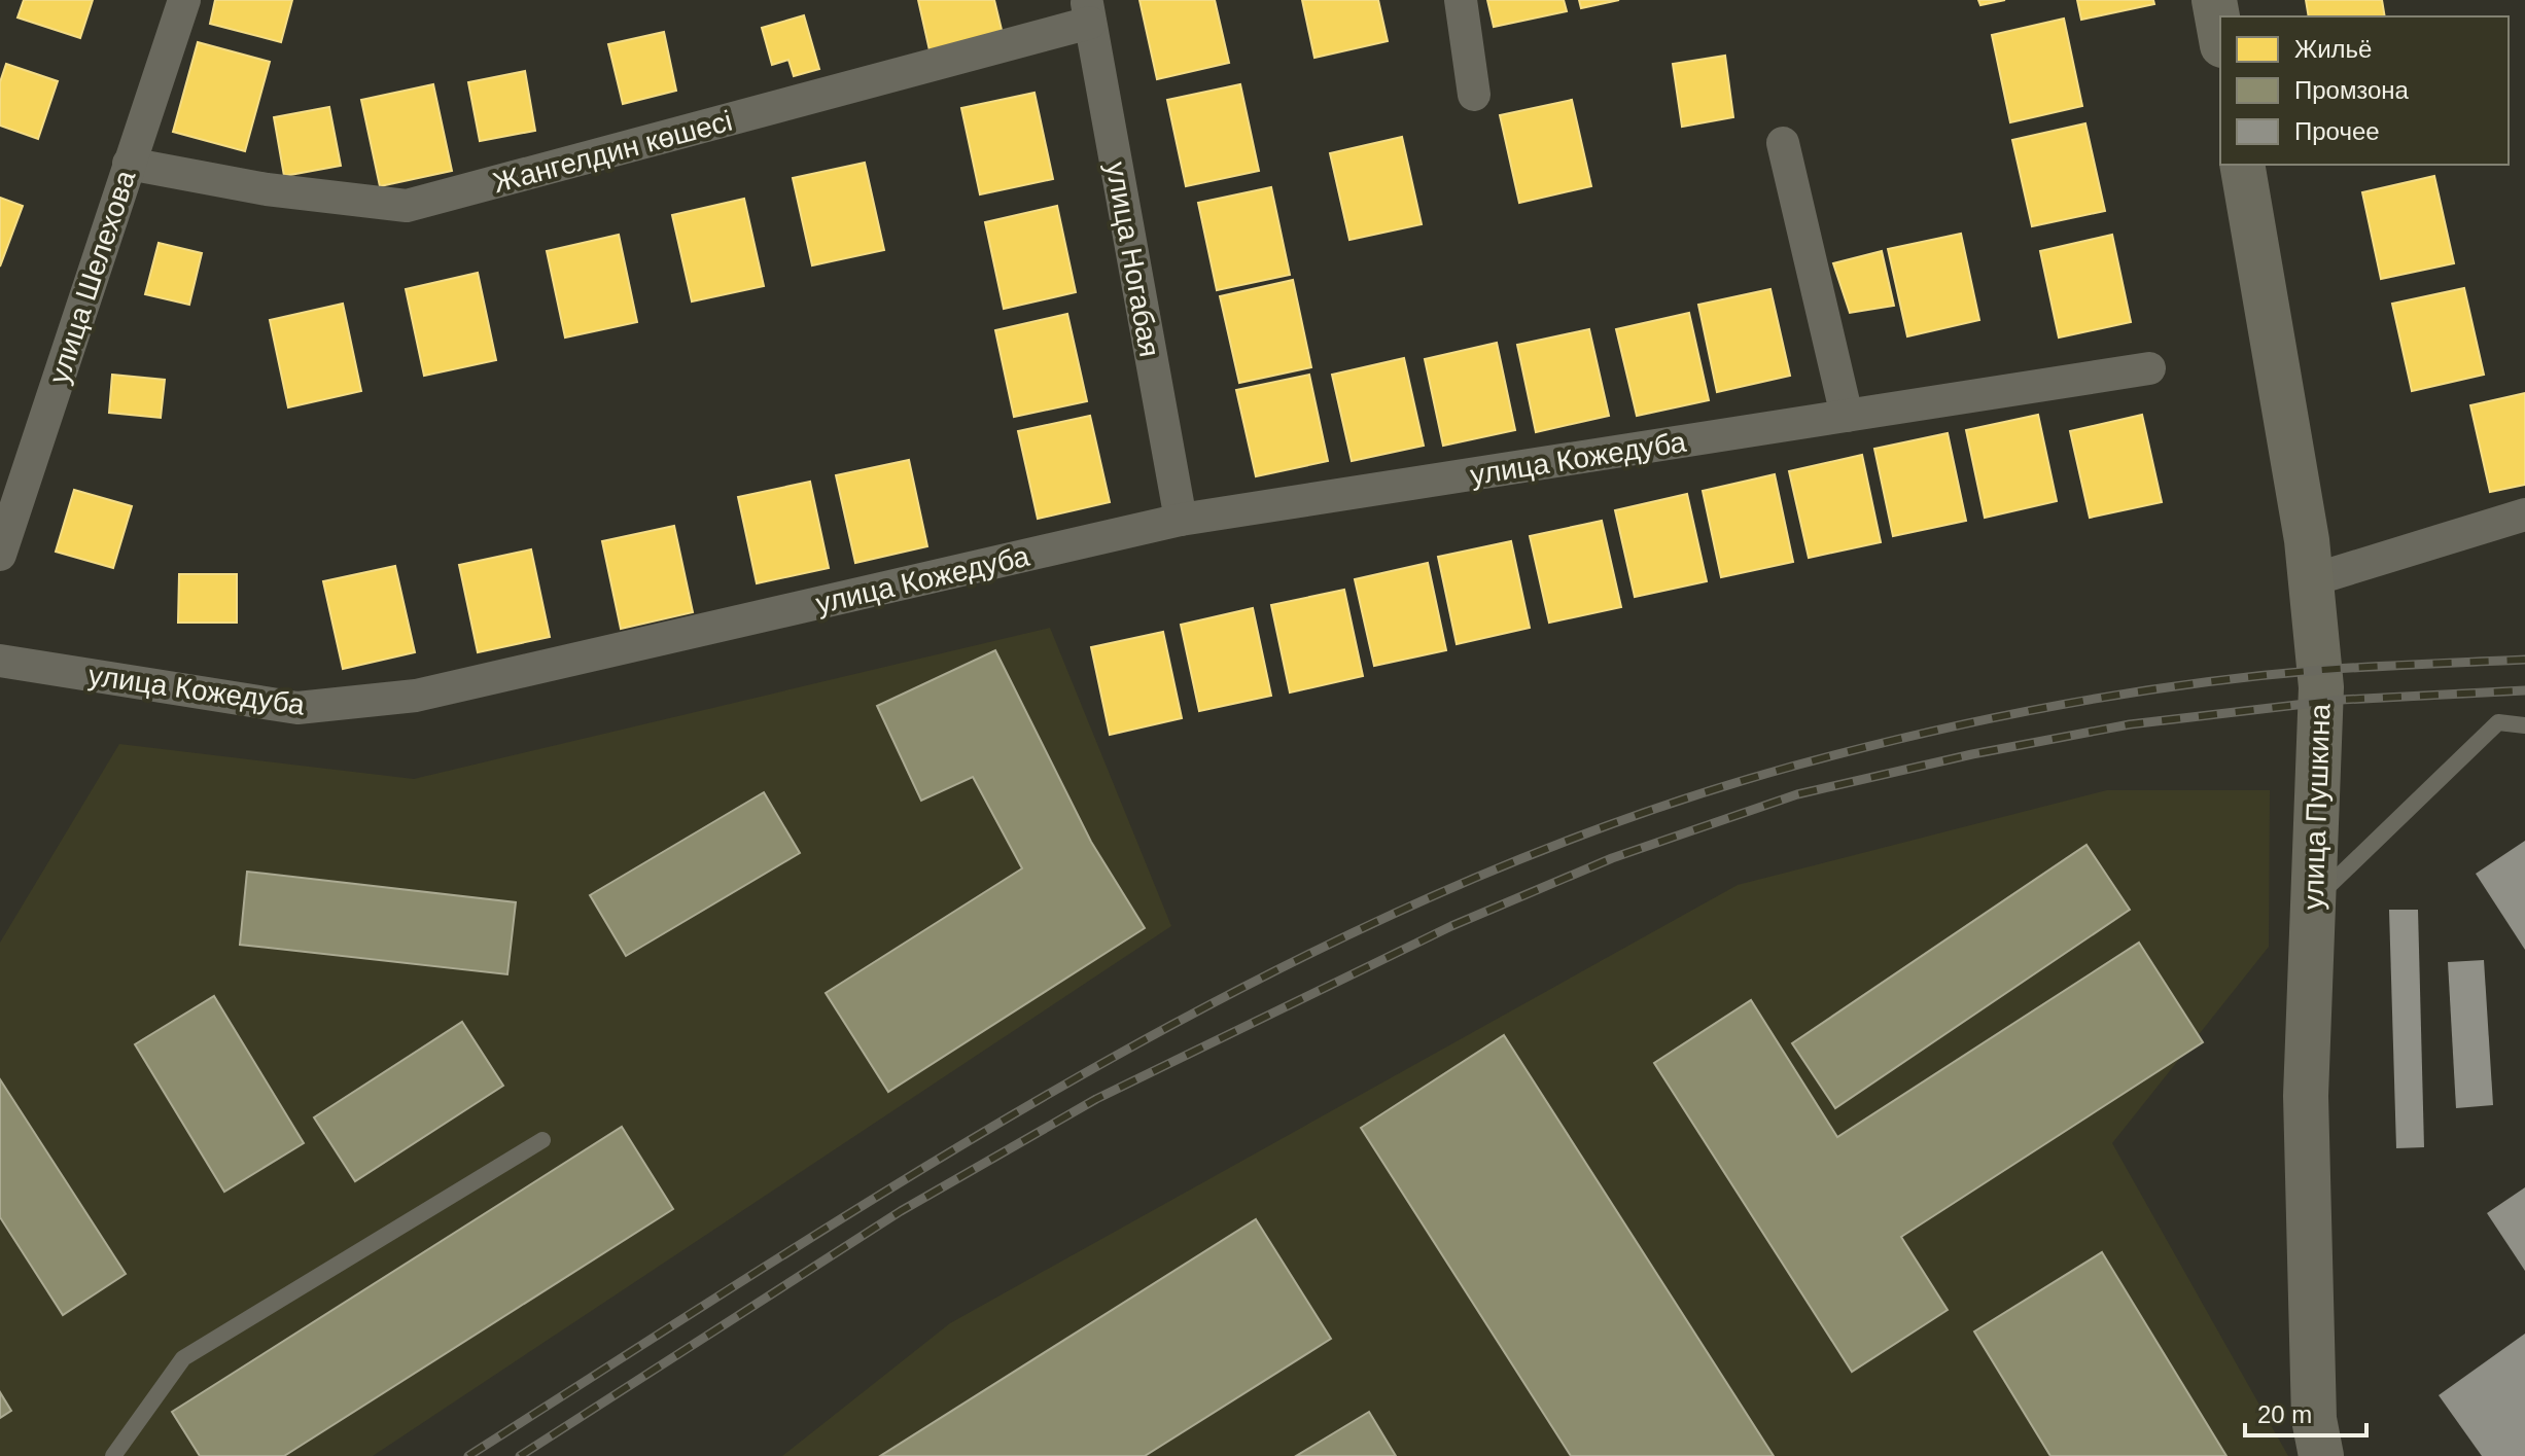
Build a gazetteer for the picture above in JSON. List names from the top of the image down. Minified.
{"streets":{"street":["Жангелдин көшесі","улица Ногабая","улица Шелехова","улица Кожедуба","улица Пушкина"]},"crossings":[["Жангелдин көшесі","улица Ногабая"],["Жангелдин көшесі","улица Шелехова"],["улица Ногабая","улица Кожедуба"]],"legend":["Жильё","Промзона","Прочее"],"scale_bar":"20 m"}
